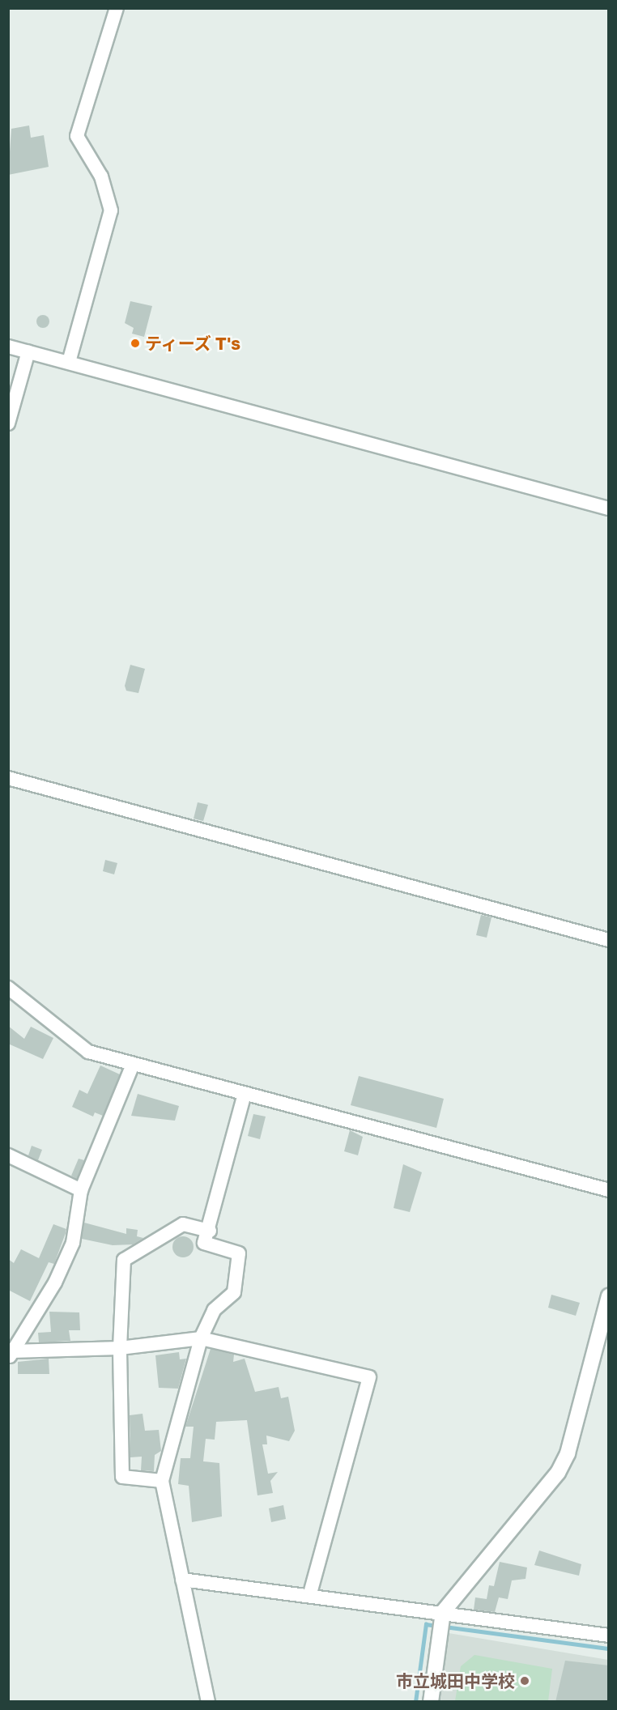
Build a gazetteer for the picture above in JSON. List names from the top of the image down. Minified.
{"places":["ティーズ T's","市立城田中学校"]}
